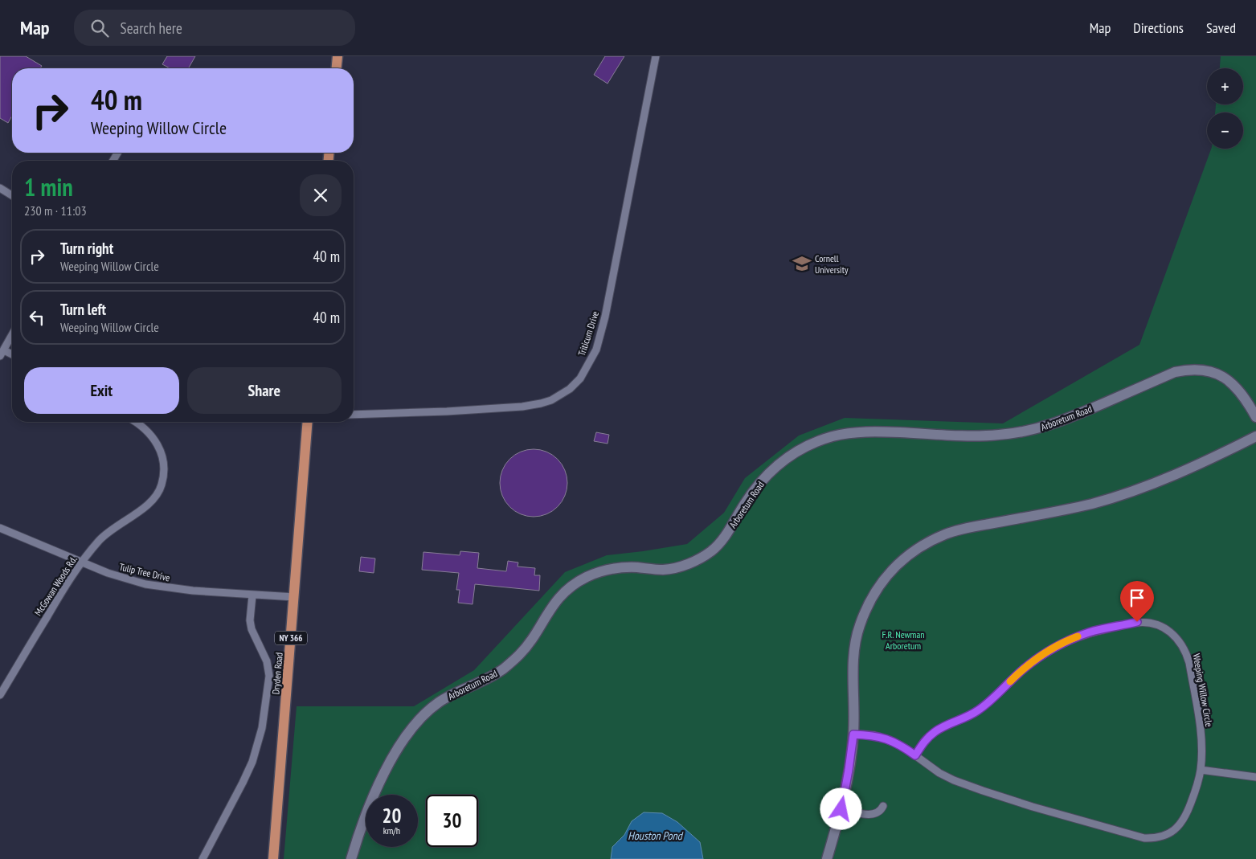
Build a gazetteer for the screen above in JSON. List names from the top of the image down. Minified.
{"streets":{"main road":["NY 366","Dryden Road"],"street":["Arboretum Road"],"lane":["Triticum Drive","Tulip Tree Drive","McGowan Woods Rd.","Weeping Willow Circle"]},"crossings":[["Tulip Tree Drive","McGowan Woods Rd."],["Tulip Tree Drive","Dryden Road"]],"water":["Houston Pond"],"parks":["F.R. Newman Arboretum"],"places":{"school or university":["Cornell University"]},"page":{"header":"Map","search":"Search here","nav":["Map","Directions","Saved"],"map_buttons":["+","−"],"turn":["40 m","Weeping Willow Circle"],"heading":["1 min","230 m · 11:03"],"list":[{"name":"Turn right","note":"Weeping Willow Circle","value":"40 m"},{"name":"Turn left","note":"Weeping Willow Circle","value":"40 m"}],"buttons":["Exit","Share"],"speed":"20 km/h","limit":"30"}}
